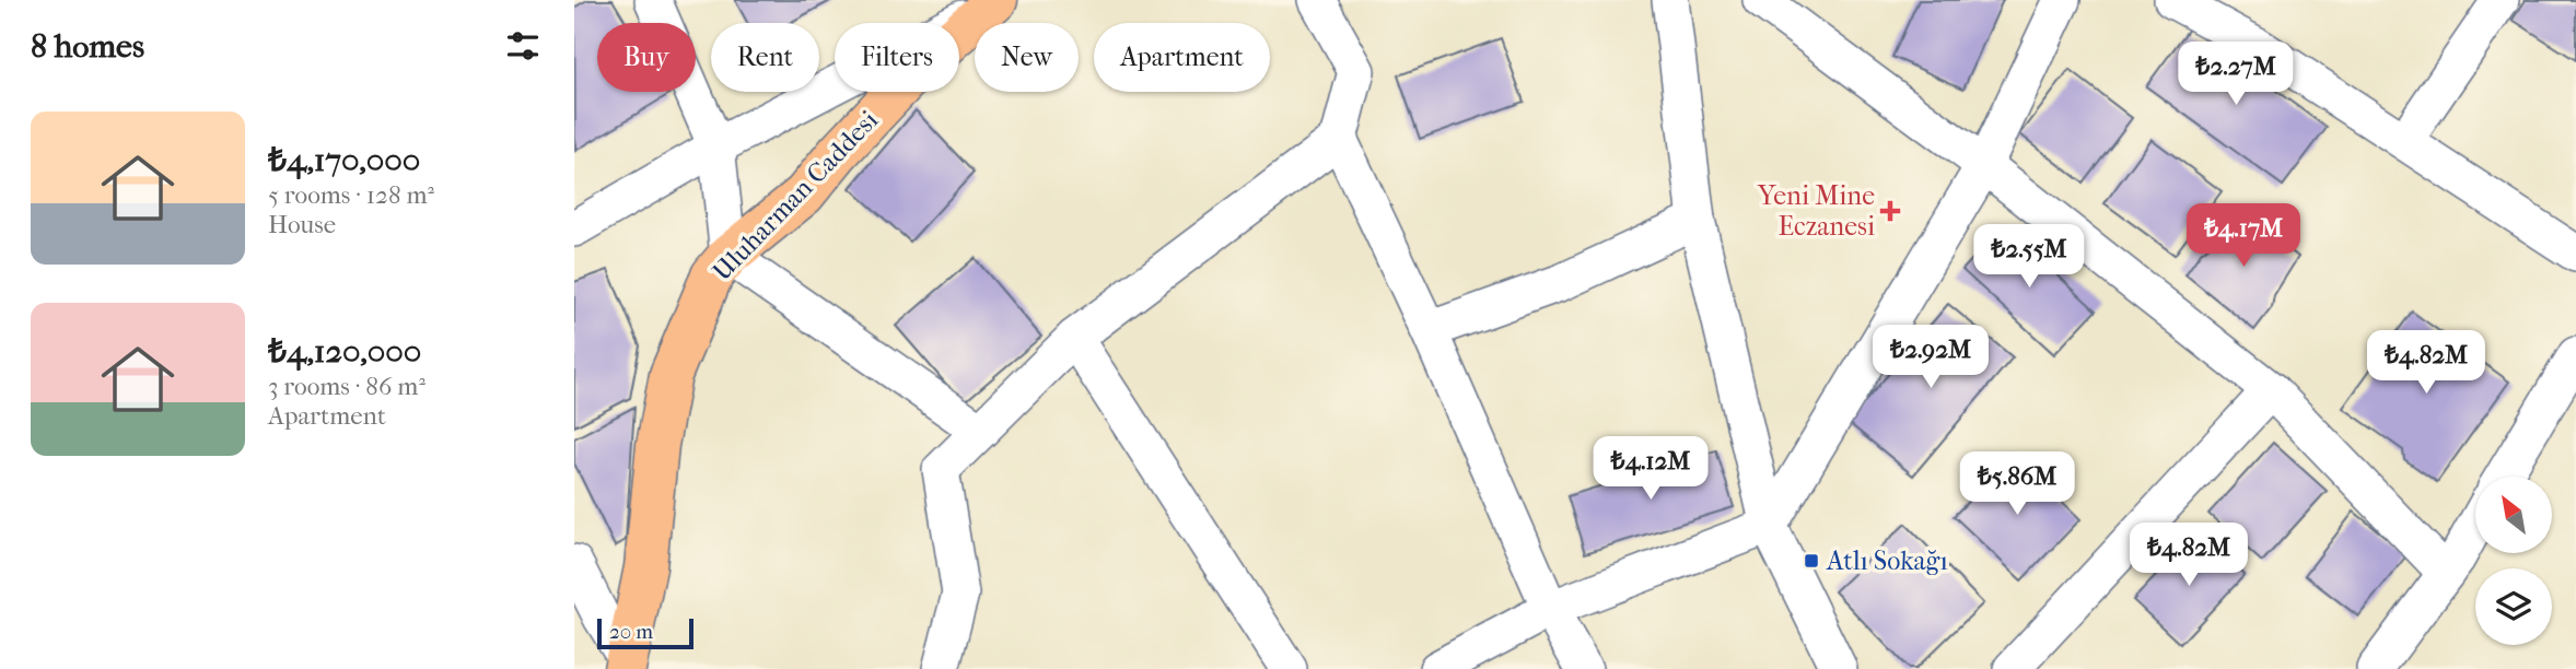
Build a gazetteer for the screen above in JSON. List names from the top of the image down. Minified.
{"streets":{"main road":["Uluharman Caddesi"]},"places":{"health":["Yeni Mine Eczanesi"],"transit":["Atlı Sokağı"]},"scale_bar":"20 m","north":"top left","page":{"heading":"8 homes","chip":["Buy","Rent","Filters","New","Apartment"],"price":["₺2.27M","₺4.17M","₺2.55M","₺2.92M","₺4.82M","₺4.12M","₺5.86M","₺4.82M"],"list":[{"name":"₺4,170,000","note":"5 rooms · 128 m² · House"},{"name":"₺4,120,000","note":"3 rooms · 86 m² · Apartment"}],"scale":"20 m"}}
